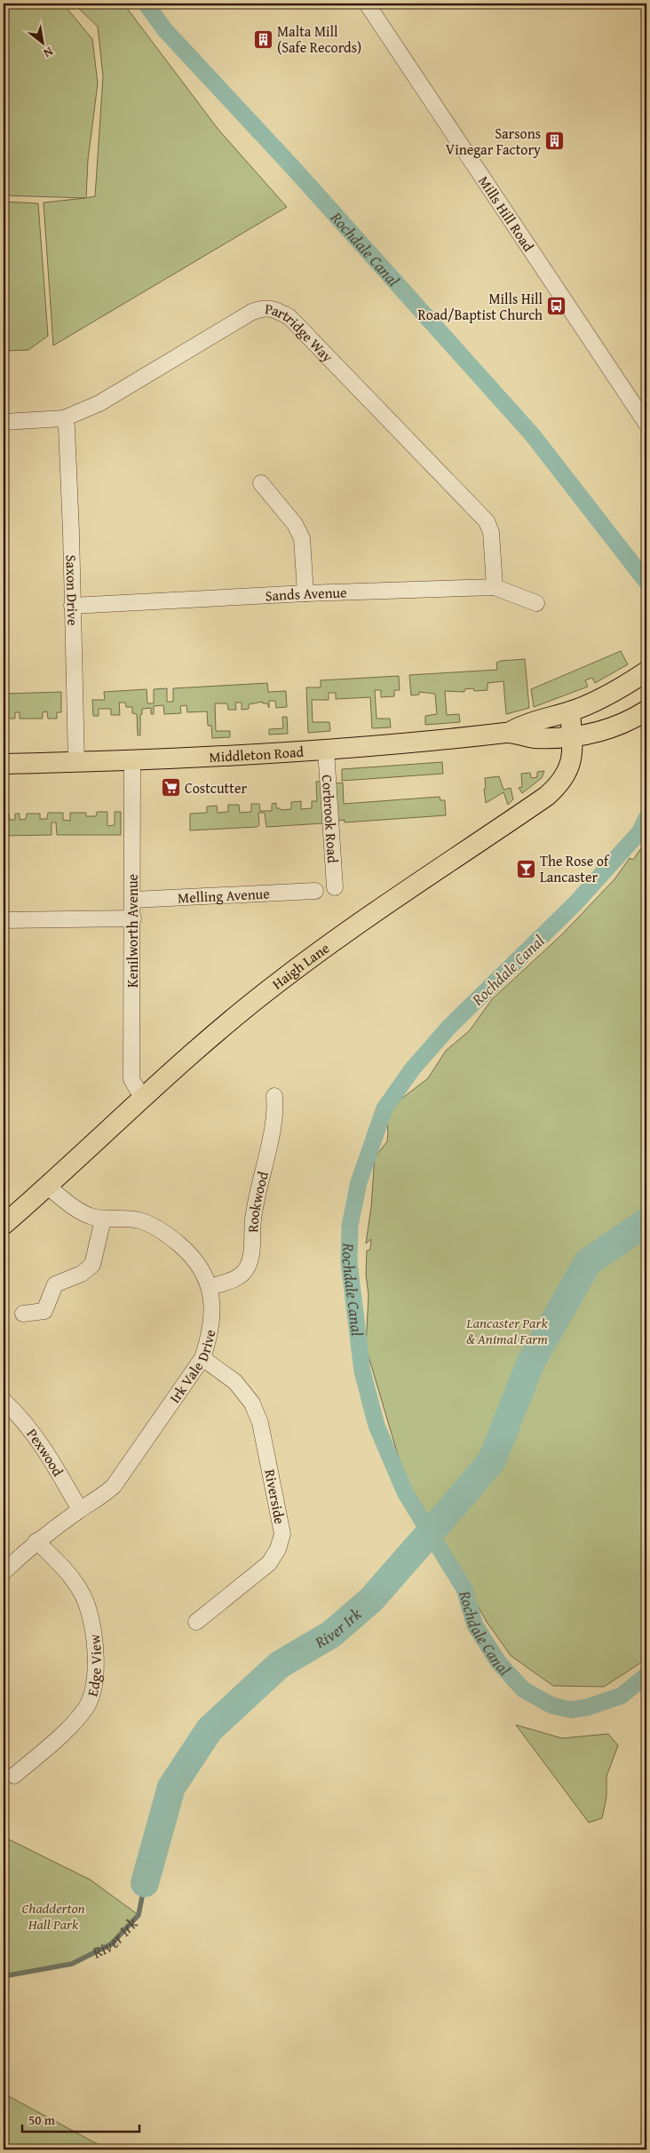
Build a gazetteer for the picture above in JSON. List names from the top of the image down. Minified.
{"streets":{"main road":["Middleton Road","Haigh Lane"],"street":["Mills Hill Road","Partridge Way","Saxon Drive","Sands Avenue","Corbrook Road","Melling Avenue","Kenilworth Avenue","Rookwood","Irk Vale Drive","Pexwood","Riverside","Edge View"]},"crossings":[["Partridge Way","Saxon Drive"],["Partridge Way","Sands Avenue"],["Saxon Drive","Sands Avenue"],["Saxon Drive","Middleton Road"],["Middleton Road","Corbrook Road"],["Middleton Road","Kenilworth Avenue"],["Middleton Road","Haigh Lane"],["Melling Avenue","Kenilworth Avenue"],["Kenilworth Avenue","Haigh Lane"],["Haigh Lane","Irk Vale Drive"],["Rookwood","Irk Vale Drive"],["Irk Vale Drive","Pexwood"],["Irk Vale Drive","Riverside"],["Irk Vale Drive","Edge View"]],"water":["Rochdale Canal","River Irk"],"parks":["Lancaster Park & Animal Farm","Chadderton Hall Park"],"places":{"building":["Malta Mill (Safe Records)","Sarsons Vinegar Factory"],"bus stop":["Mills Hill Road/Baptist Church"],"supermarket":["Costcutter"],"bar":["The Rose of Lancaster"]},"scale_bar":"50 m","north":"bottom right"}
